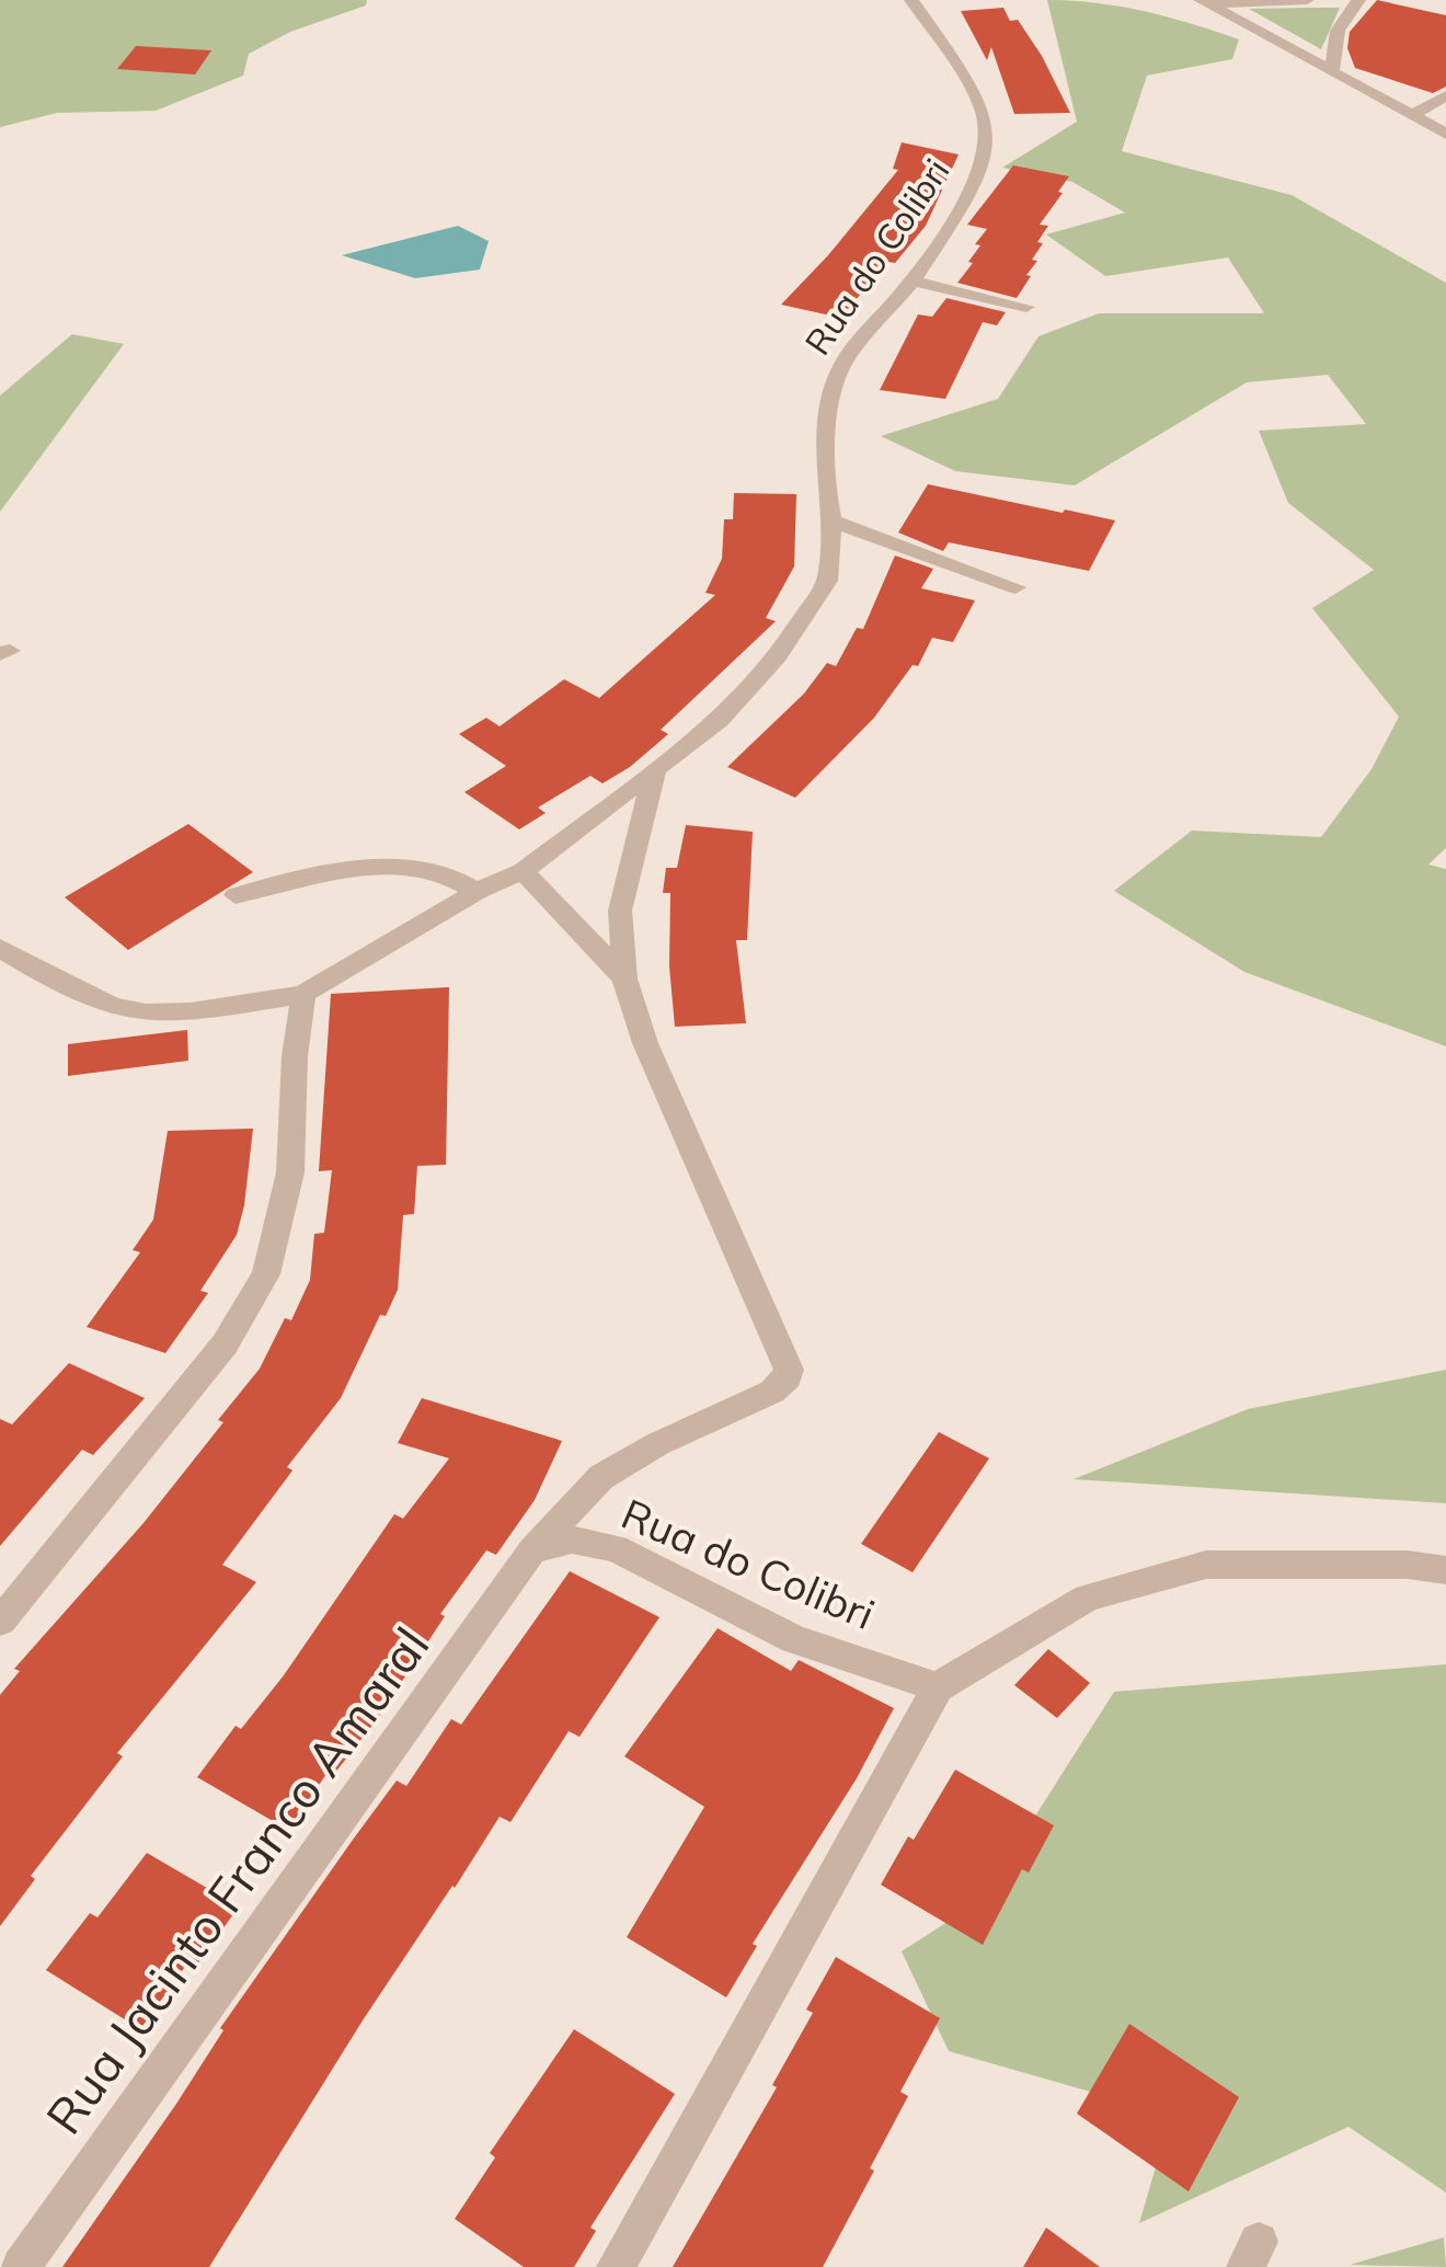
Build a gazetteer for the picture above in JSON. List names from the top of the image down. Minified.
{"streets":{"street":["Rua do Colibri","Rua Jacinto Franco Amaral"]},"crossings":[["Rua do Colibri","Rua Jacinto Franco Amaral"]]}
